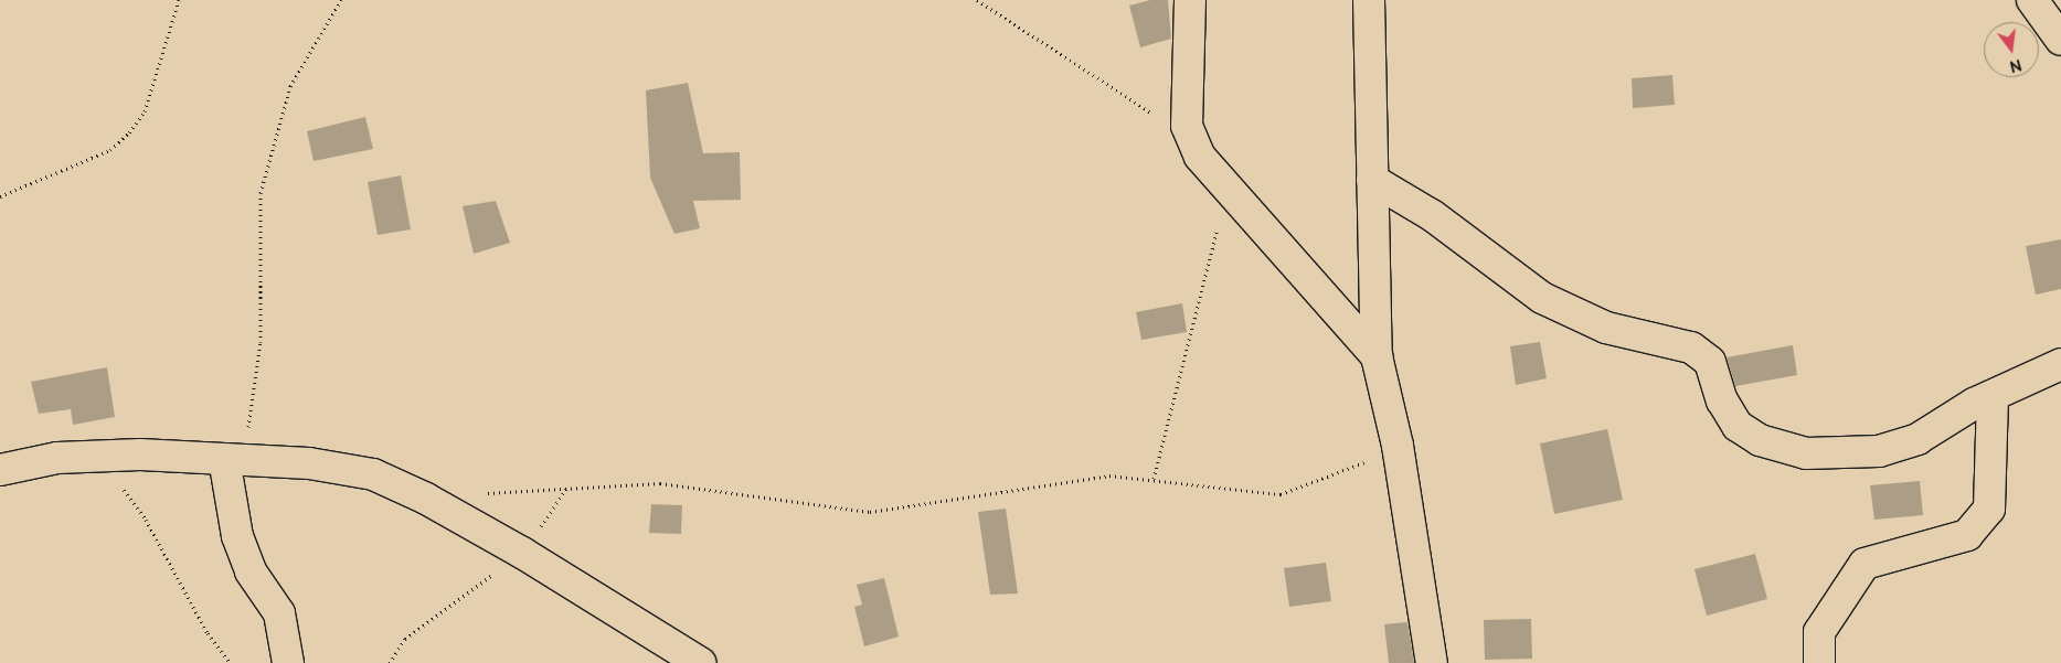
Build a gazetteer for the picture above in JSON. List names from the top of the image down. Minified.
{"north":"bottom"}
